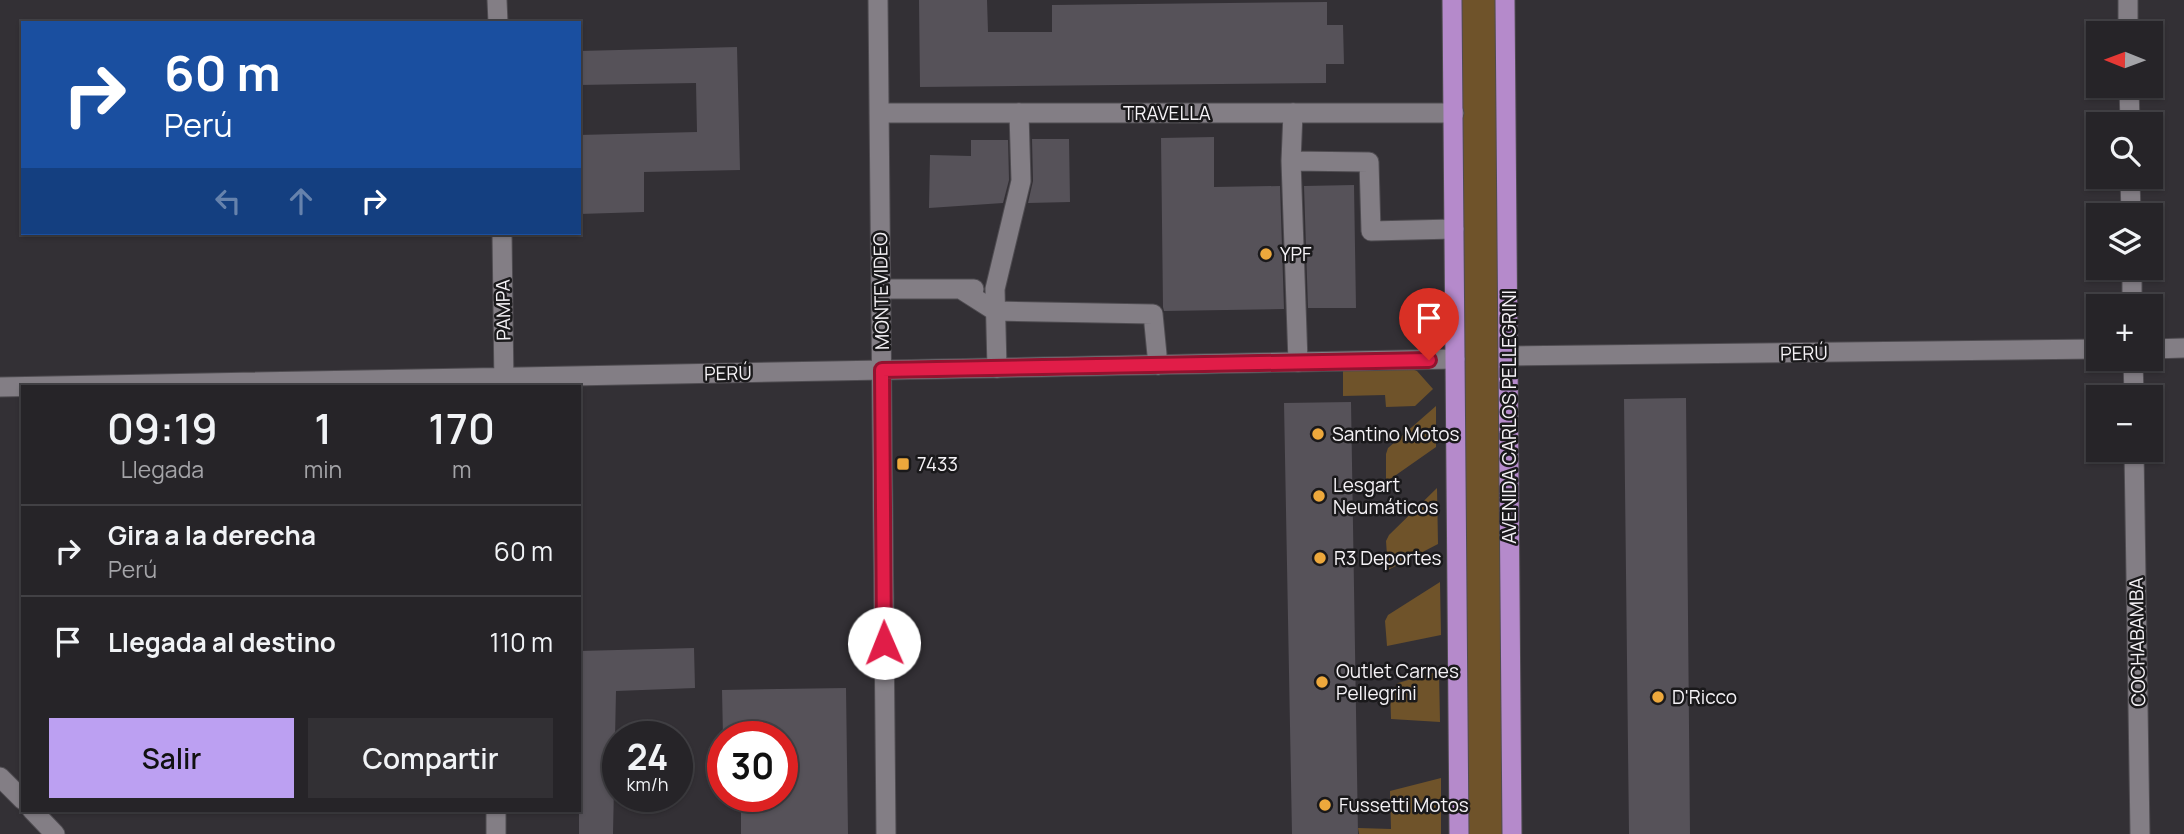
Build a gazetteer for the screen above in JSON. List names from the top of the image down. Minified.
{"streets":{"main road":["AVENIDA CARLOS PELLEGRINI"],"street":["TRAVELLA","MONTEVIDEO","PAMPA","PERÚ","COCHABAMBA"]},"crossings":[["TRAVELLA","MONTEVIDEO"],["MONTEVIDEO","PERÚ"],["PAMPA","PERÚ"],["PERÚ","AVENIDA CARLOS PELLEGRINI"]],"places":{"other":["YPF","Santino Motos","Lesgart Neumáticos","R3 Deportes","Outlet Carnes Pellegrini","D'Ricco","Fussetti Motos"],"transit":["7433"]},"north":"left","page":{"map_buttons":["+","−"],"turn":["60 m","Perú"],"eta":["09:19","Llegada","1","min","170","m"],"list":[{"name":"Gira a la derecha","note":"Perú","value":"60 m"},{"name":"Llegada al destino","value":"110 m"}],"buttons":["Salir","Compartir"],"speed":"24 km/h","limit":"30"}}
